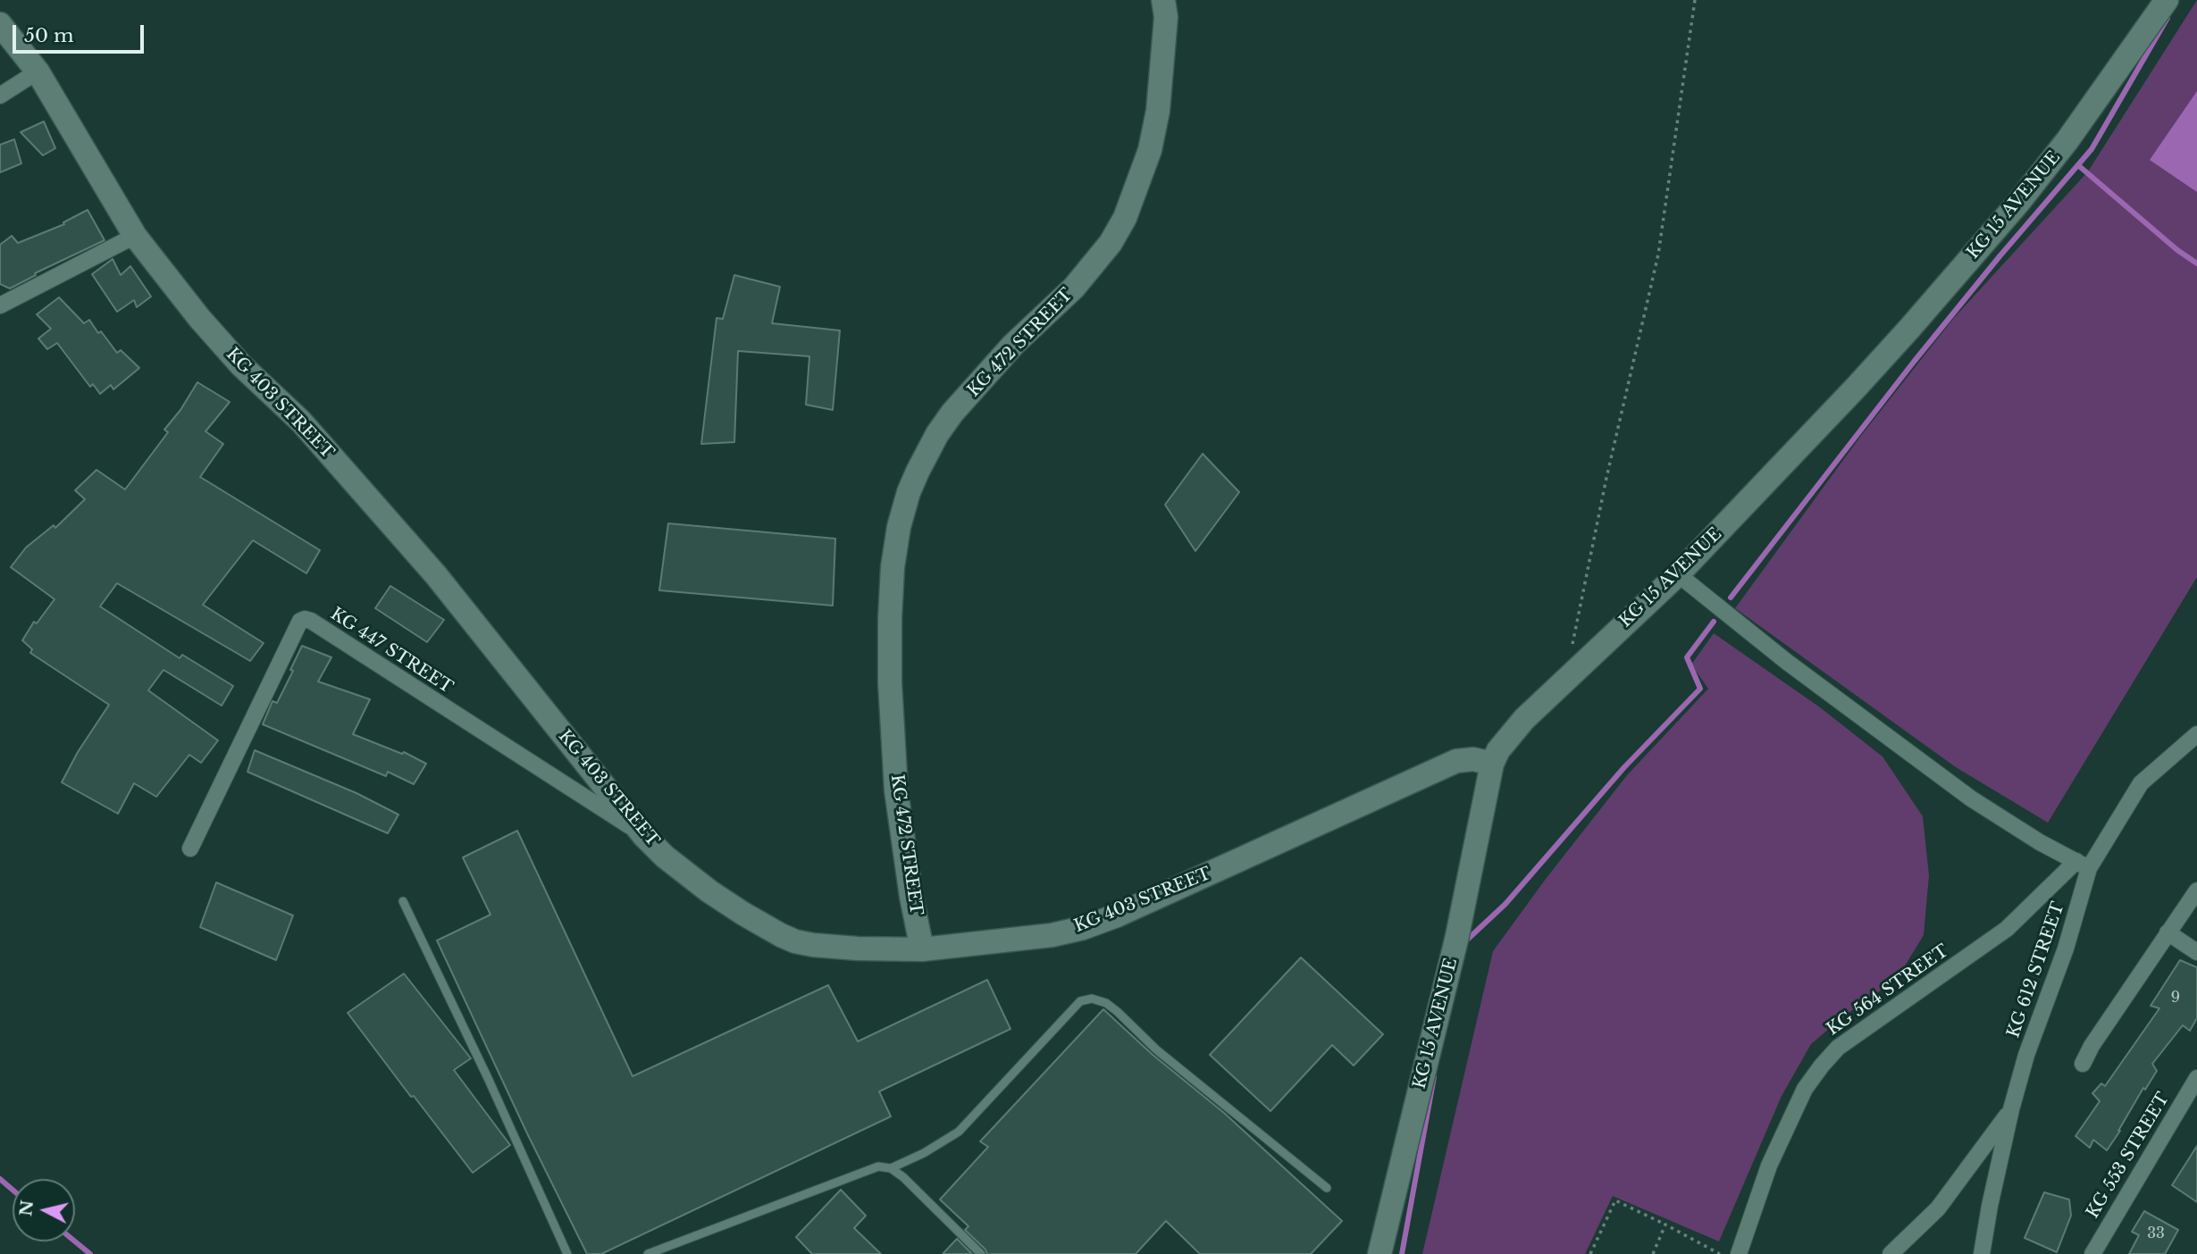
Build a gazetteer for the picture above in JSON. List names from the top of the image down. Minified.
{"streets":{"main road":["KG 15 AVENUE","KG 472 STREET","KG 403 STREET"],"street":["KG 447 STREET","KG 612 STREET","KG 564 STREET","KG 553 STREET"]},"crossings":[["KG 15 AVENUE","KG 403 STREET"],["KG 472 STREET","KG 403 STREET"],["KG 403 STREET","KG 447 STREET"],["KG 612 STREET","KG 564 STREET"]],"house_numbers":["9","33"],"scale_bar":"50 m","north":"left"}
